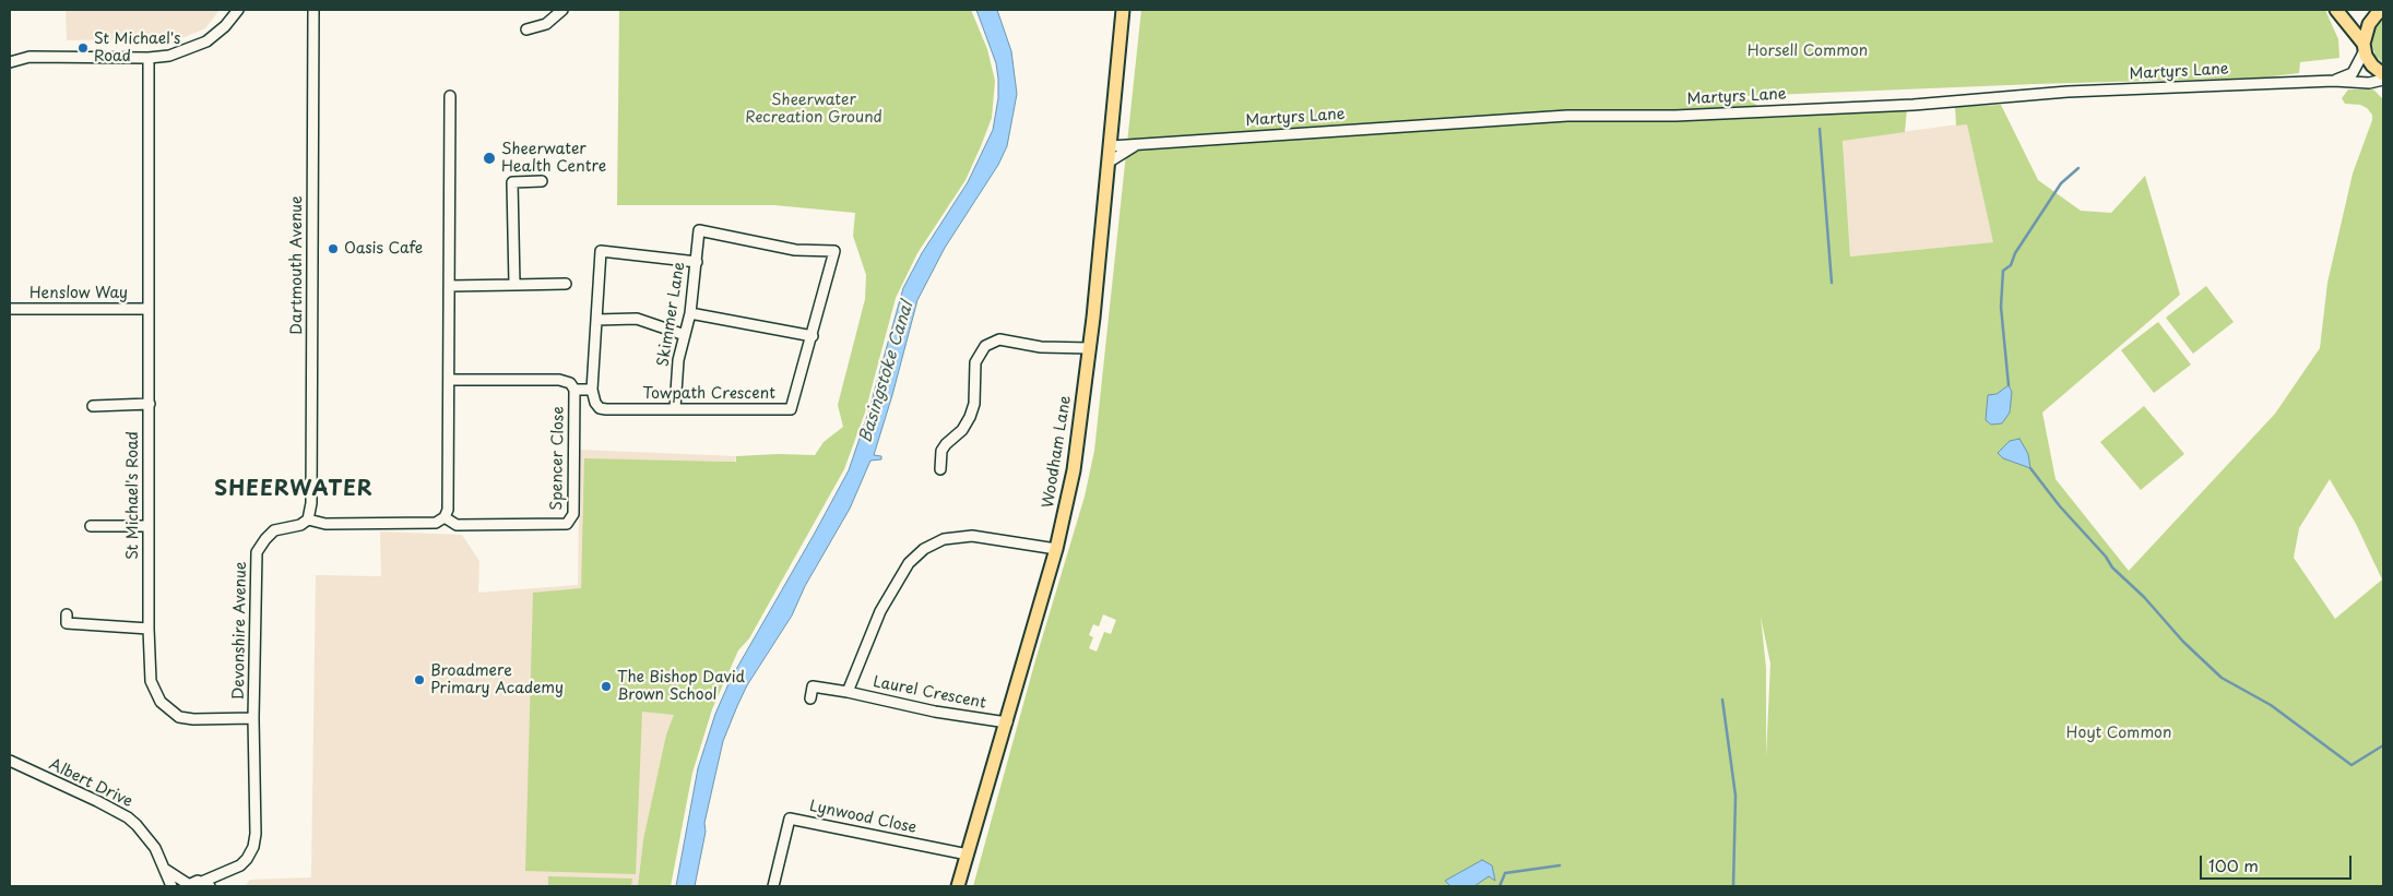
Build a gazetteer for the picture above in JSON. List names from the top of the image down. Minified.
{"streets":{"main road":["Woodham Lane"],"street":["Martyrs Lane","Dartmouth Avenue","Henslow Way","Skimmer Lane","Towpath Crescent","Spencer Close","St Michael's Road","Devonshire Avenue","Laurel Crescent","Albert Drive","Lynwood Close"]},"crossings":[["Martyrs Lane","Woodham Lane"],["Dartmouth Avenue","Devonshire Avenue"],["Henslow Way","St Michael's Road"],["Skimmer Lane","Towpath Crescent"],["Woodham Lane","Laurel Crescent"],["Woodham Lane","Lynwood Close"],["Spencer Close","Devonshire Avenue"],["St Michael's Road","Devonshire Avenue"],["Devonshire Avenue","Albert Drive"]],"districts":["SHEERWATER"],"water":["Basingstoke Canal"],"parks":["Horsell Common","Sheerwater Recreation Ground","Hoyt Common"],"places":["St Michael's Road","Sheerwater Health Centre","Oasis Cafe","Broadmere Primary Academy","The Bishop David Brown School"],"scale_bar":"100 m"}
